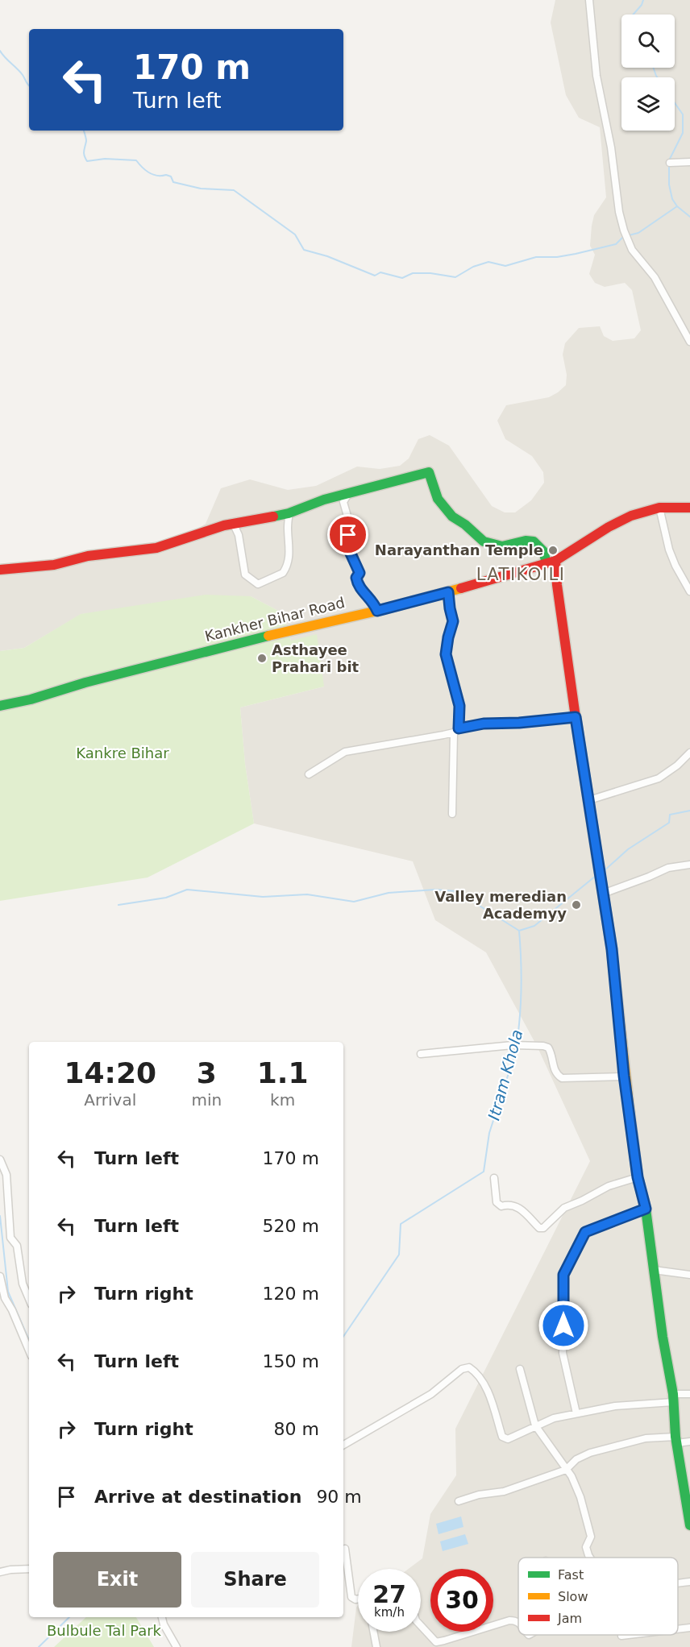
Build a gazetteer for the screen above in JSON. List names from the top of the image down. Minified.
{"streets":{"street":["Kankher Bihar Road"]},"districts":["LATIKOILI"],"water":["Itram Khola"],"parks":["Kankre Bihar","Bulbule Tal Park"],"places":["Narayanthan Temple","Asthayee Prahari bit","Valley meredian Academyy"],"legend":["Fast","Slow","Jam"],"page":{"turn":["170 m","Turn left"],"eta":["14:20","Arrival","3","min","1.1","km"],"list":[{"name":"Turn left","value":"170 m"},{"name":"Turn left","value":"520 m"},{"name":"Turn right","value":"120 m"},{"name":"Turn left","value":"150 m"},{"name":"Turn right","value":"80 m"},{"name":"Arrive at destination","value":"90 m"}],"buttons":["Exit","Share"],"speed":"27 km/h","limit":"30"}}
